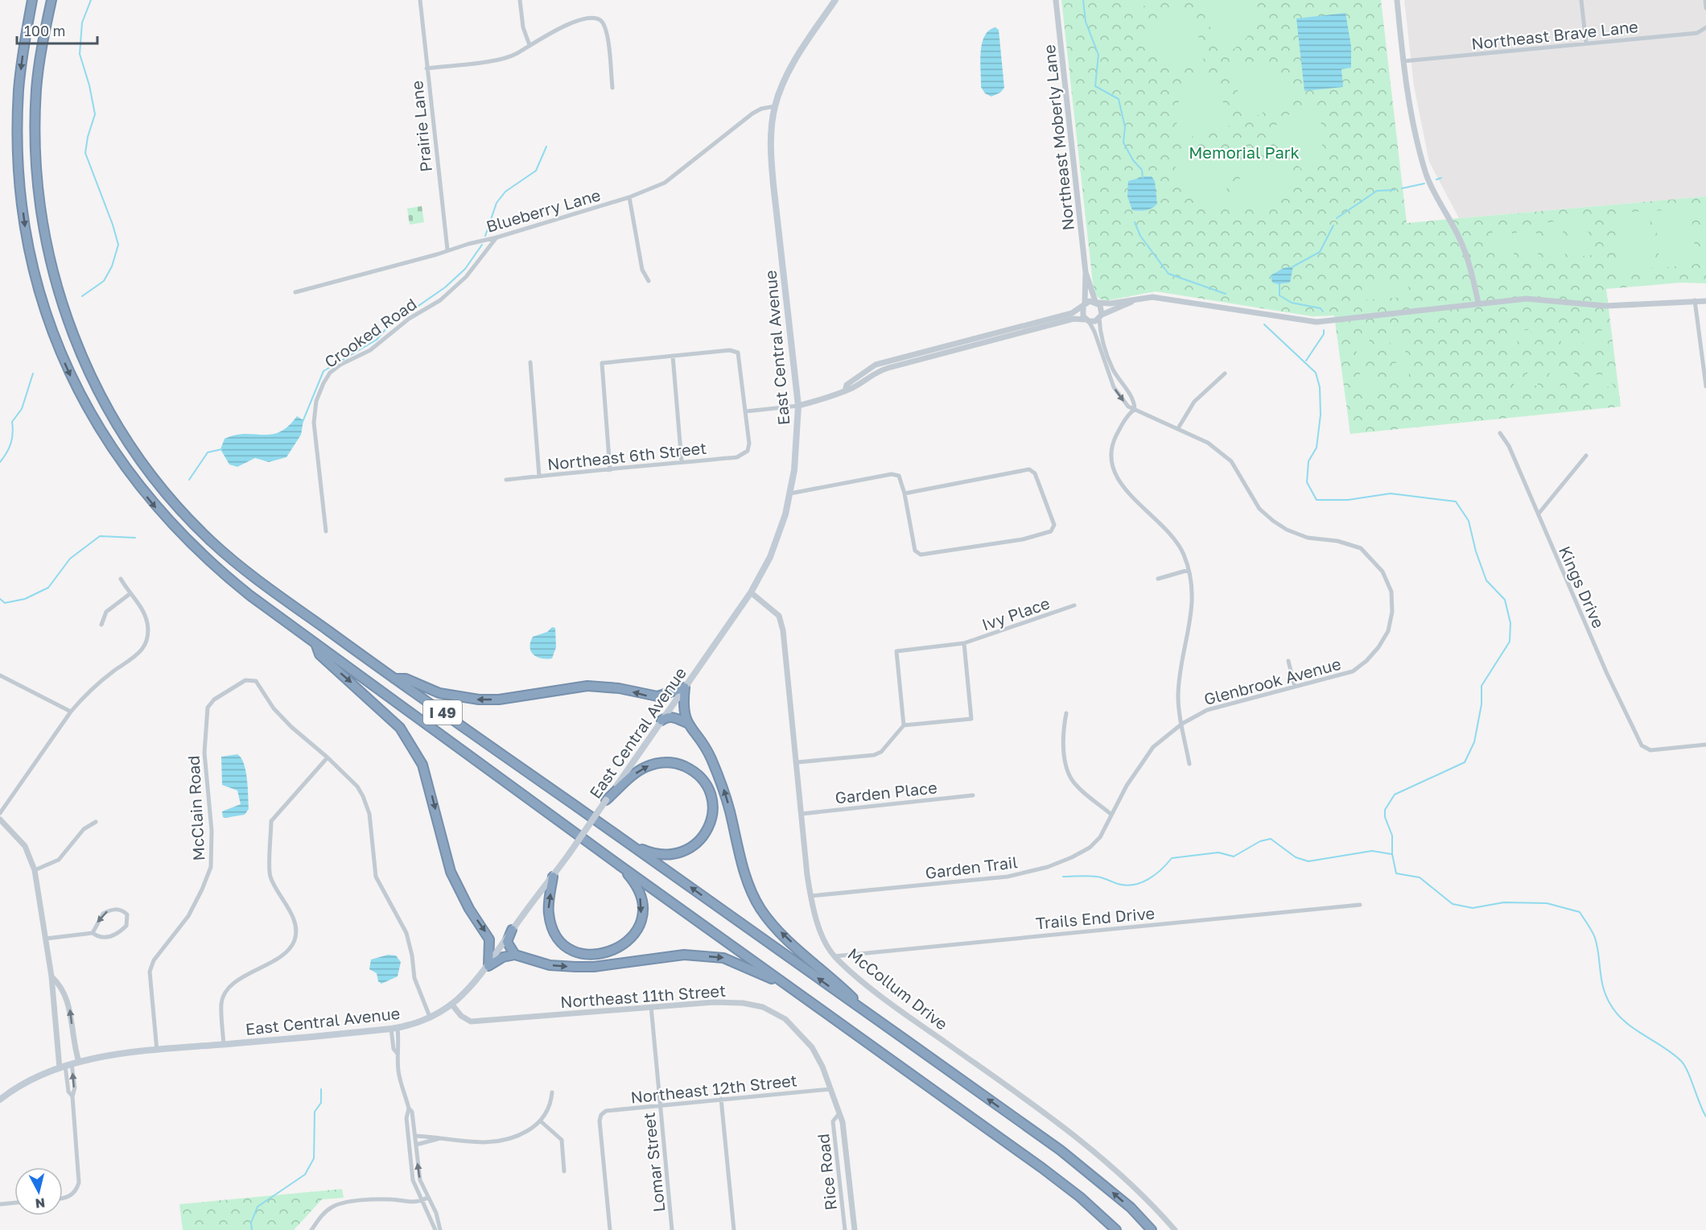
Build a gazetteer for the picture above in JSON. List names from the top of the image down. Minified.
{"streets":{"highway":["I 49"],"main road":["East Central Avenue"],"street":["Northeast Brave Lane","Prairie Lane","Northeast Moberly Lane","Blueberry Lane","Crooked Road","Northeast 6th Street","Kings Drive","Ivy Place","Glenbrook Avenue","Garden Place","McClain Road","Garden Trail","Trails End Drive","McCollum Drive","Northeast 11th Street","Northeast 12th Street","Lomar Street","Rice Road"]},"crossings":[["Prairie Lane","Blueberry Lane"],["Blueberry Lane","Crooked Road"],["Blueberry Lane","East Central Avenue"],["East Central Avenue","McClain Road"],["East Central Avenue","McCollum Drive"],["East Central Avenue","Northeast 11th Street"],["Glenbrook Avenue","Garden Trail"],["Garden Place","McCollum Drive"],["Garden Trail","McCollum Drive"],["Trails End Drive","McCollum Drive"],["Northeast 11th Street","Northeast 12th Street"],["Northeast 11th Street","Lomar Street"],["Northeast 11th Street","Rice Road"],["Northeast 12th Street","Lomar Street"]],"parks":["Memorial Park"],"scale_bar":"100 m","north":"bottom"}
